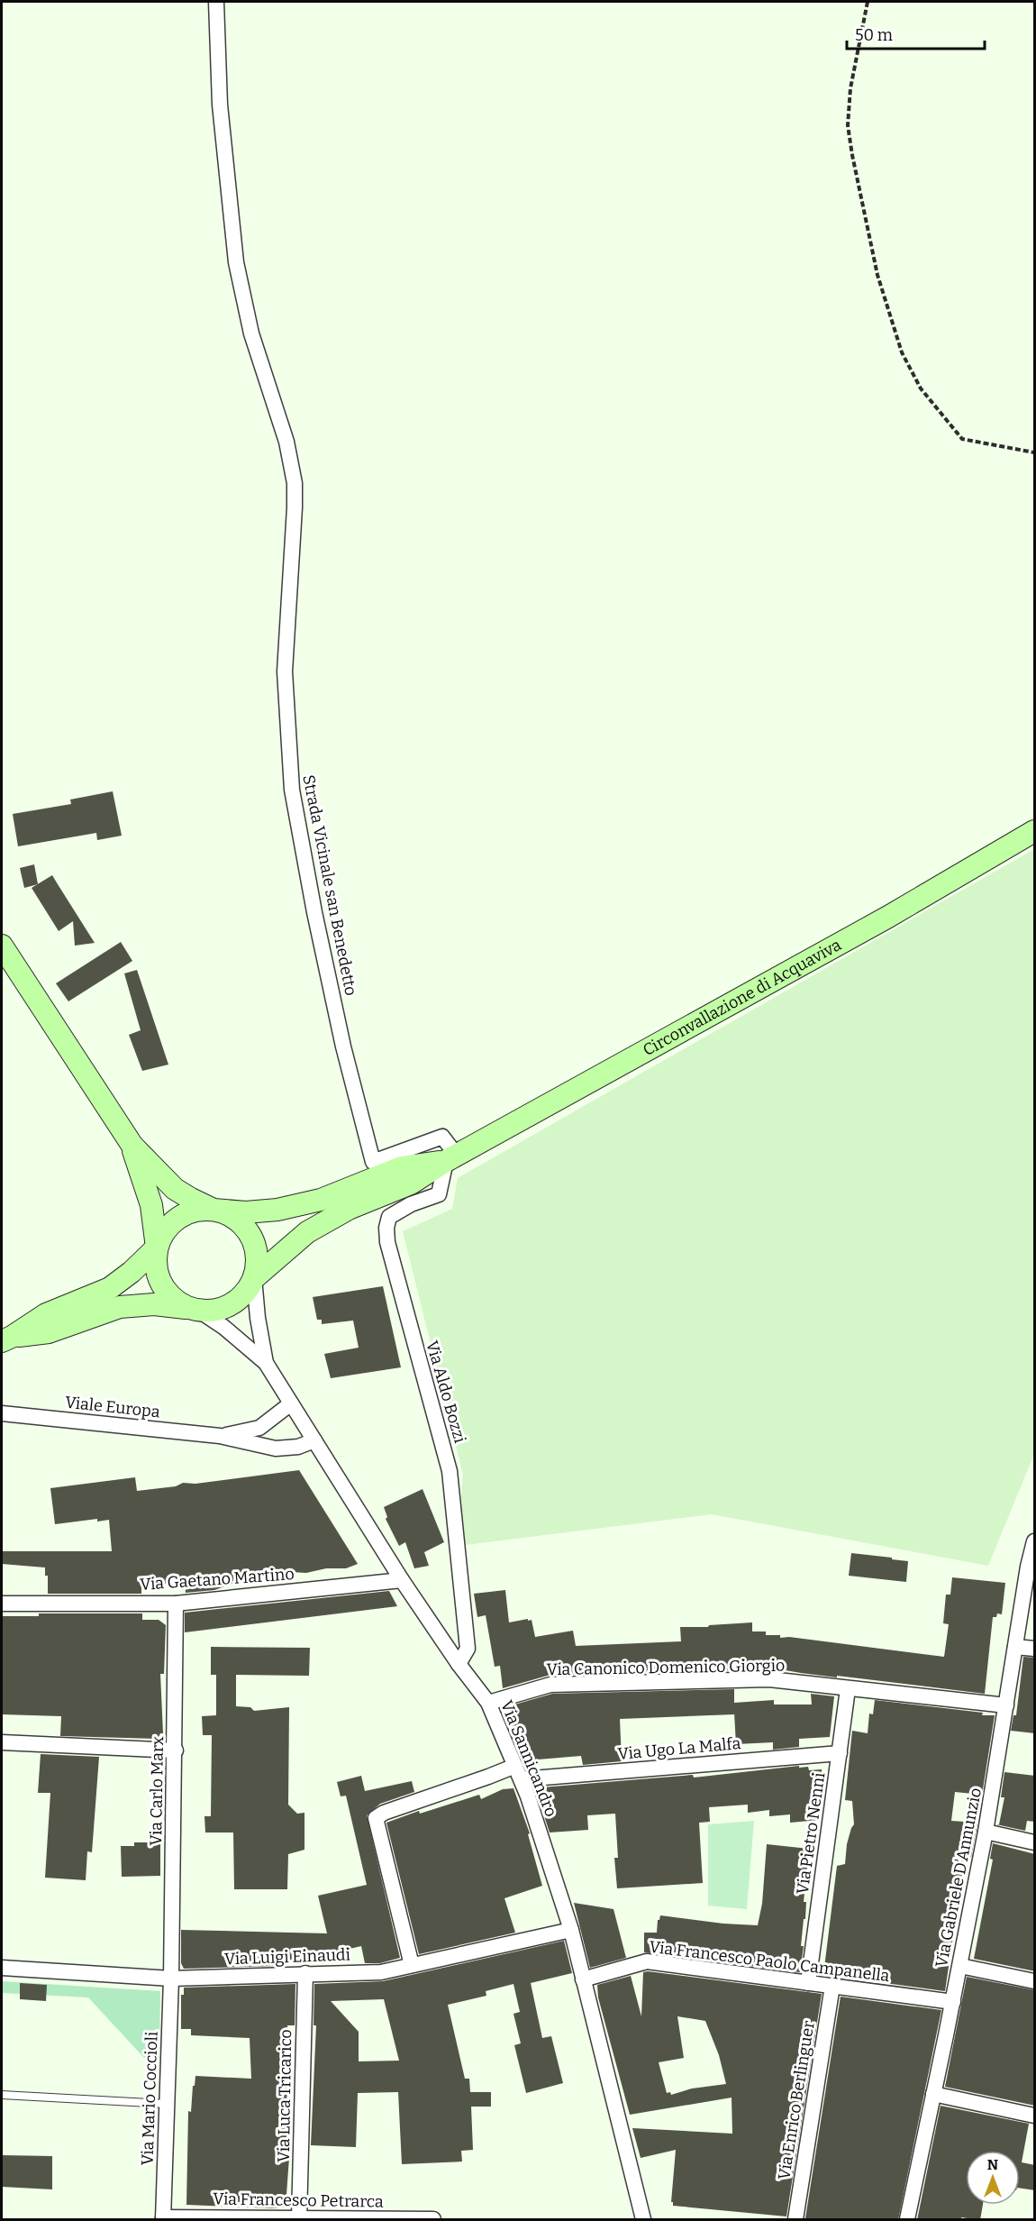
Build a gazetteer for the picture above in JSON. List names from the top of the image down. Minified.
{"streets":{"main road":["Circonvallazione di Acquaviva"],"street":["Strada Vicinale san Benedetto","Via Aldo Bozzi","Viale Europa","Via Gaetano Martino","Via Canonico Domenico Giorgio","Via Ugo La Malfa","Via Sannicandro","Via Carlo Marx","Via Pietro Nenni","Via Gabriele D'Annunzio","Via Luigi Einaudi","Via Francesco Paolo Campanella","Via Luca Tricarico","Via Mario Coccioli","Via Enrico Berlinguer","Via Francesco Petrarca"]},"crossings":[["Strada Vicinale san Benedetto","Circonvallazione di Acquaviva"],["Strada Vicinale san Benedetto","Via Aldo Bozzi"],["Circonvallazione di Acquaviva","Via Aldo Bozzi"],["Via Aldo Bozzi","Via Sannicandro"],["Viale Europa","Via Sannicandro"],["Via Gaetano Martino","Via Sannicandro"],["Via Gaetano Martino","Via Carlo Marx"],["Via Canonico Domenico Giorgio","Via Sannicandro"],["Via Canonico Domenico Giorgio","Via Pietro Nenni"],["Via Canonico Domenico Giorgio","Via Gabriele D'Annunzio"],["Via Ugo La Malfa","Via Sannicandro"],["Via Ugo La Malfa","Via Pietro Nenni"],["Via Ugo La Malfa","Via Luigi Einaudi"],["Via Sannicandro","Via Luigi Einaudi"],["Via Sannicandro","Via Francesco Paolo Campanella"],["Via Carlo Marx","Via Luigi Einaudi"],["Via Carlo Marx","Via Mario Coccioli"],["Via Pietro Nenni","Via Francesco Paolo Campanella"],["Via Gabriele D'Annunzio","Via Francesco Paolo Campanella"],["Via Luigi Einaudi","Via Luca Tricarico"],["Via Luigi Einaudi","Via Mario Coccioli"],["Via Francesco Paolo Campanella","Via Enrico Berlinguer"],["Via Luca Tricarico","Via Francesco Petrarca"],["Via Mario Coccioli","Via Francesco Petrarca"]],"scale_bar":"50 m","north":"top"}
